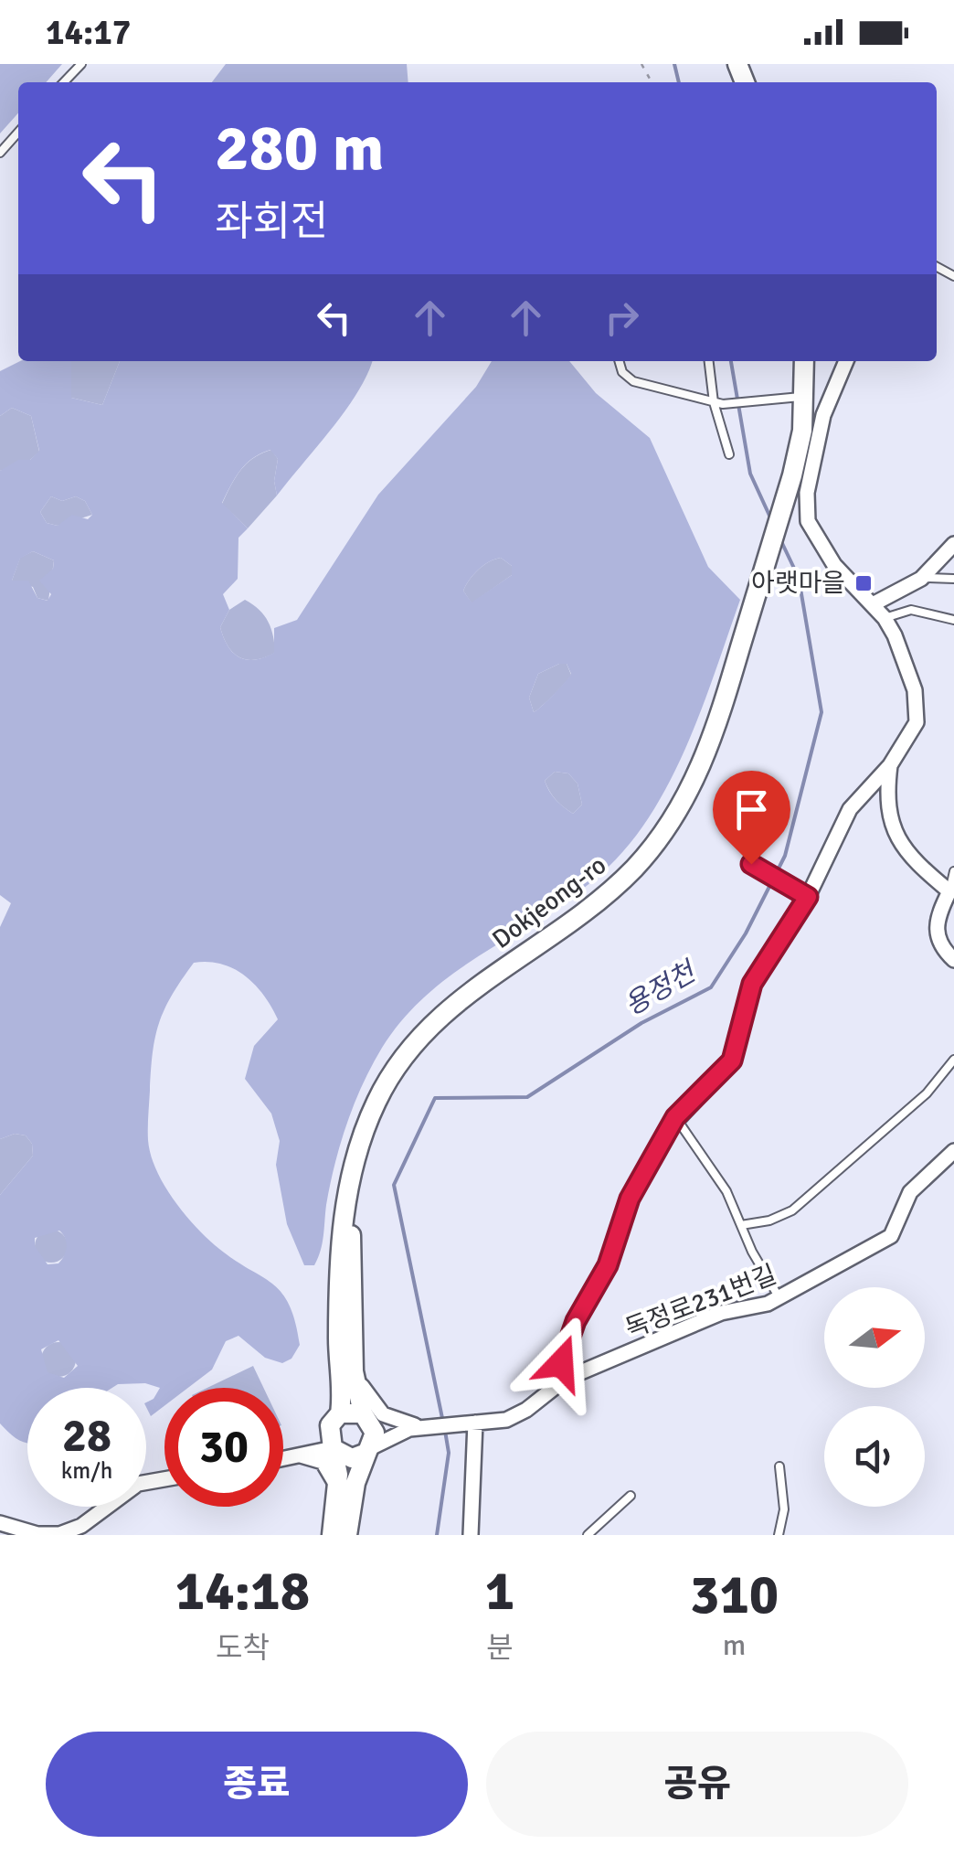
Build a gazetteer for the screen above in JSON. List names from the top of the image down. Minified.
{"streets":{"street":["Dokjeong-ro","독정로231번길"]},"water":["용정천"],"places":{"transit":["아랫마을"]},"north":"right","page":{"status":"14:17","turn":["280 m","좌회전"],"speed":"28 km/h","limit":"30","eta":["14:18","도착","1","분","310","m"],"buttons":["종료","공유"]}}
